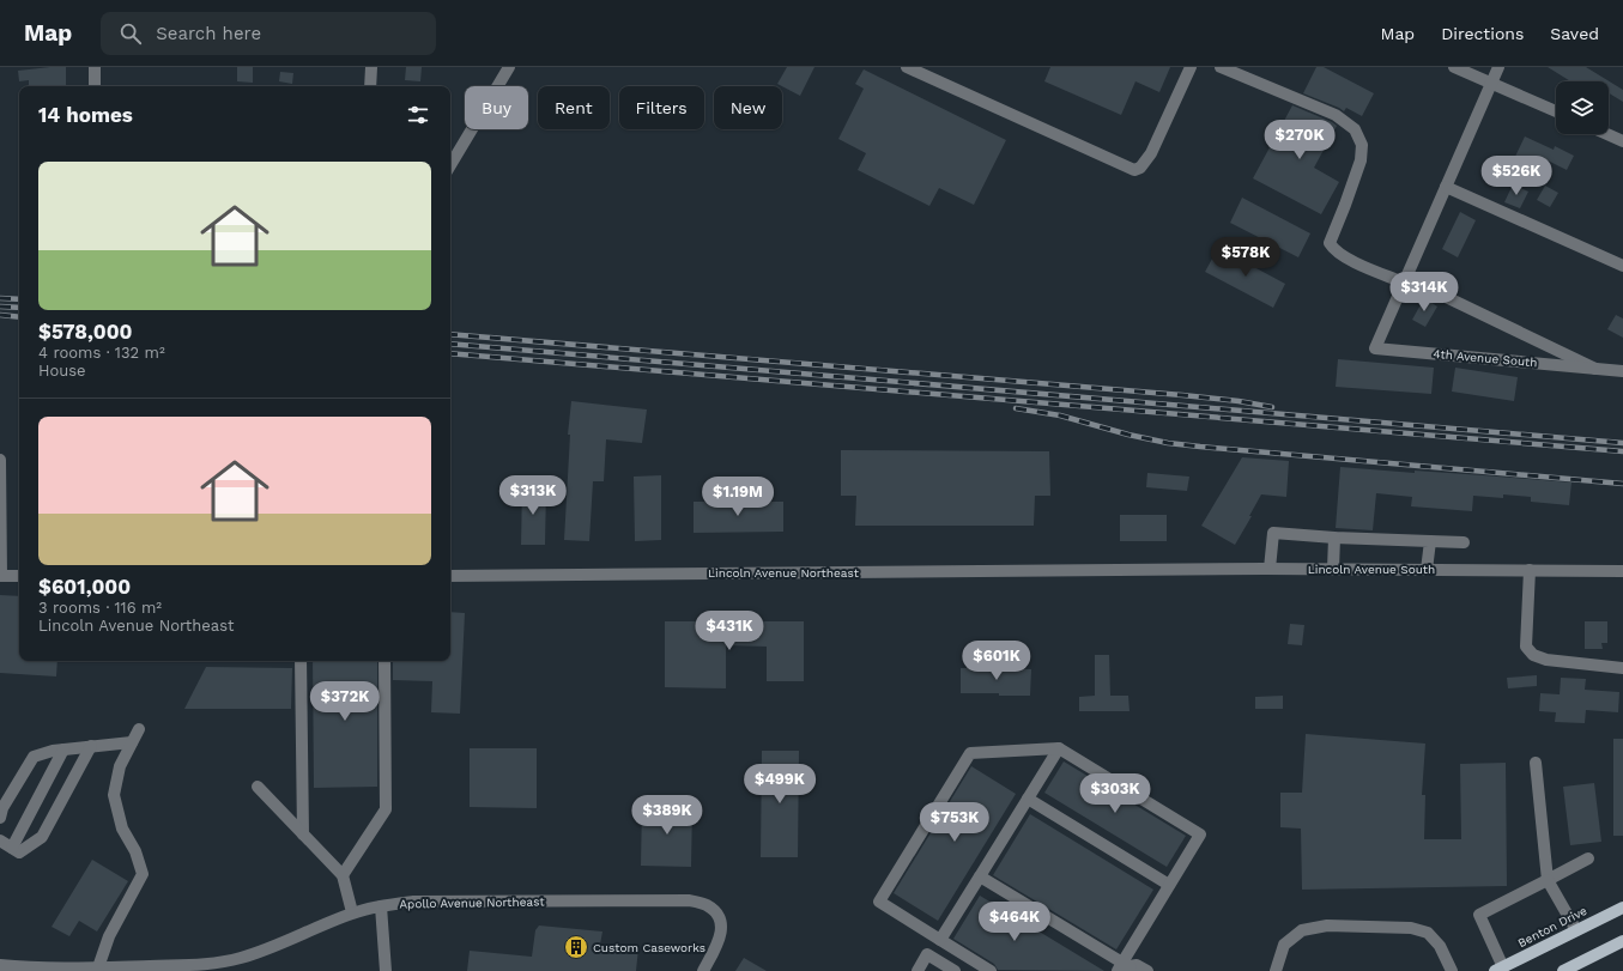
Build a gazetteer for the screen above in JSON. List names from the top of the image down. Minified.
{"streets":{"main road":["Benton Drive"],"street":["4th Avenue South","Lincoln Avenue South","Lincoln Avenue Northeast","Apollo Avenue Northeast"]},"crossings":[["Lincoln Avenue South","Lincoln Avenue Northeast"]],"places":{"building":["Custom Caseworks"]},"page":{"header":"Map","search":"Search here","nav":["Map","Directions","Saved"],"chip":["Buy","Rent","Filters","New"],"heading":"14 homes","price":["$270K","$526K","$578K","$314K","$313K","$1.19M","$431K","$601K","$372K","$499K","$303K","$389K","$753K","$464K"],"list":[{"name":"$578,000","note":"4 rooms · 132 m² · House"},{"name":"$601,000","note":"3 rooms · 116 m² · Lincoln Avenue Northeast"}]}}
